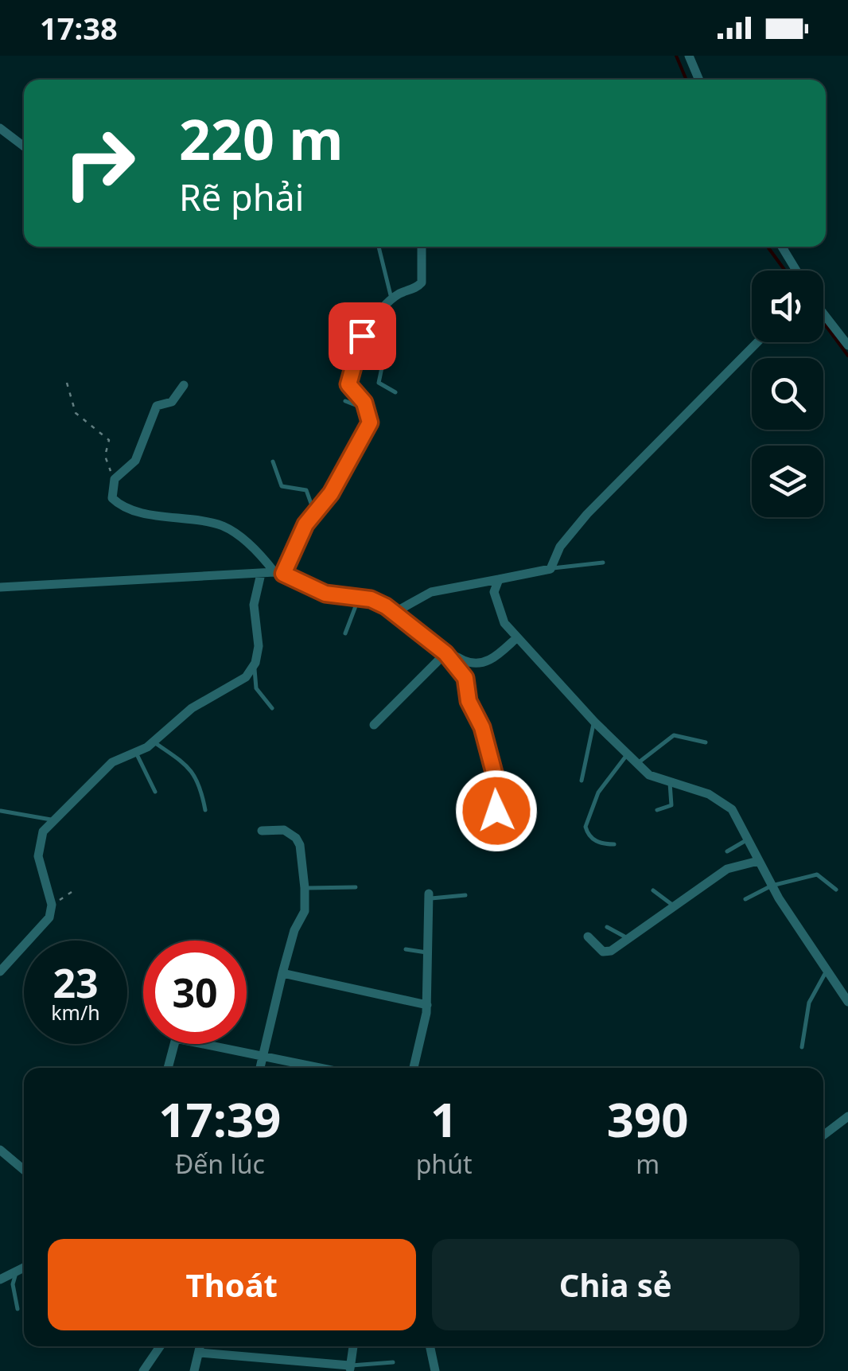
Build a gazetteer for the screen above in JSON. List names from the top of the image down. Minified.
{"page":{"status":"17:38","turn":["220 m","Rẽ phải"],"speed":"23 km/h","limit":"30","eta":["17:39","Đến lúc","1","phút","390","m"],"buttons":["Thoát","Chia sẻ"]}}
